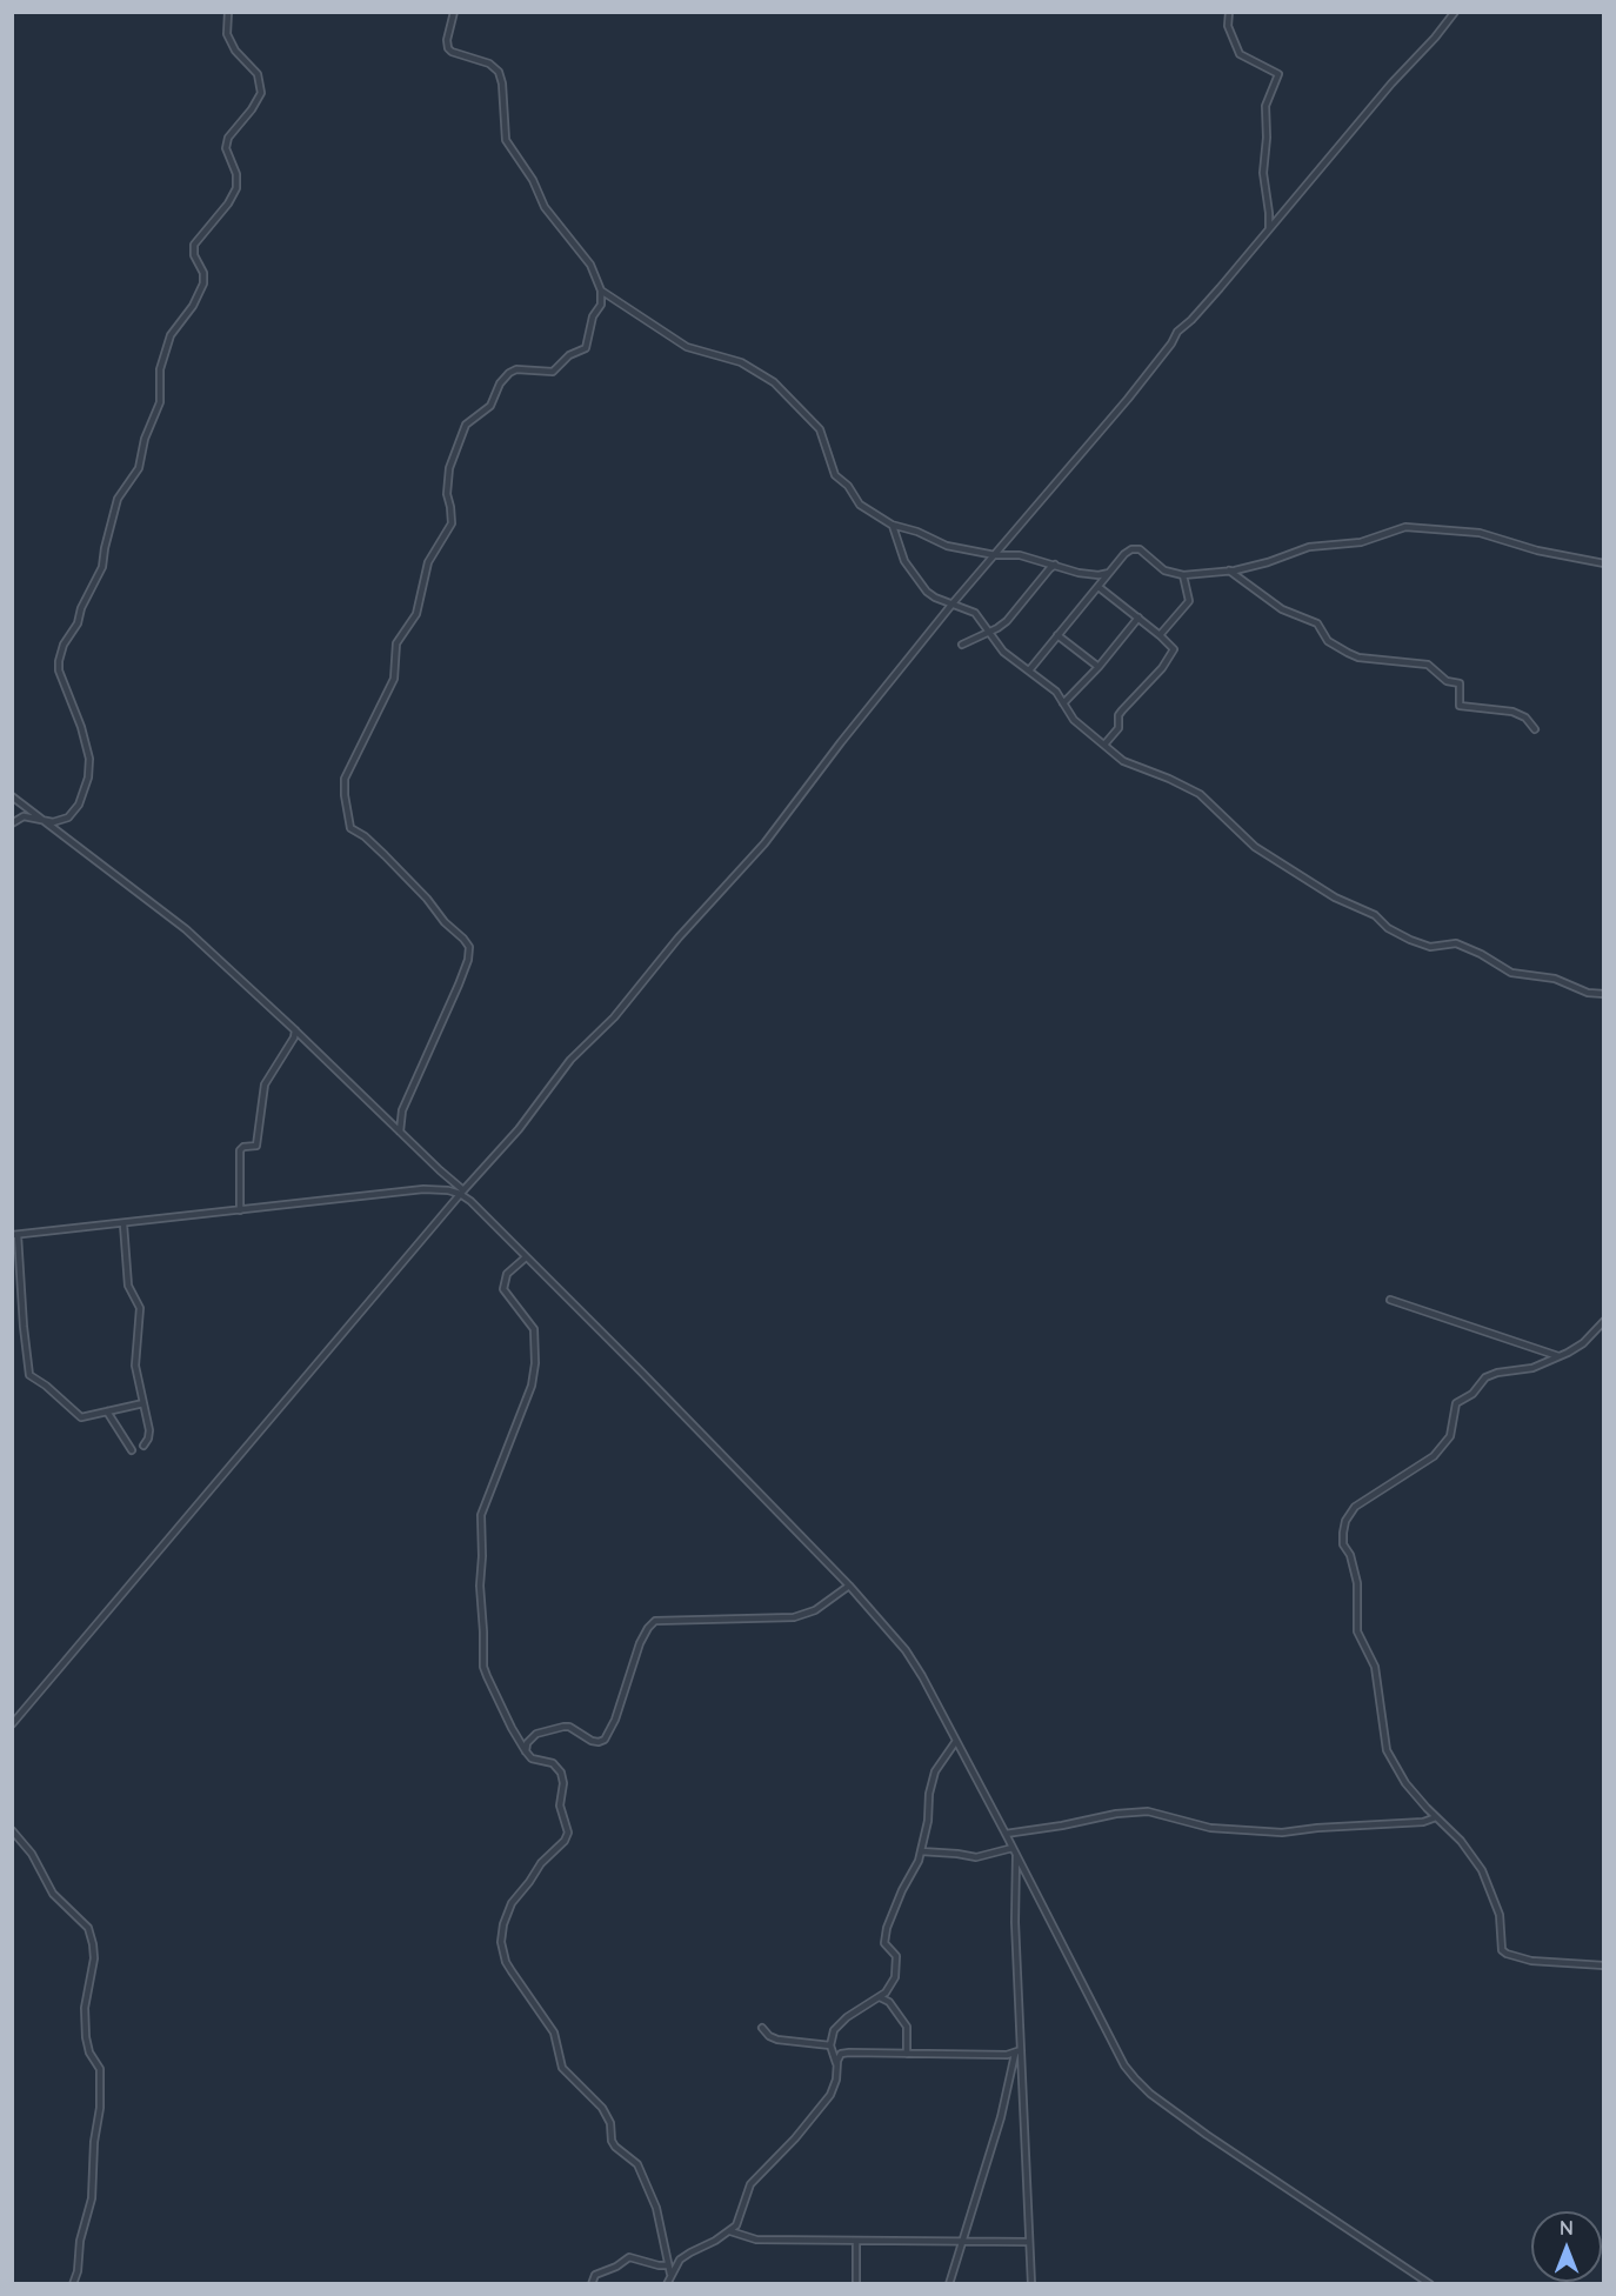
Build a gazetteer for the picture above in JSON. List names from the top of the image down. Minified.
{"north":"top"}
